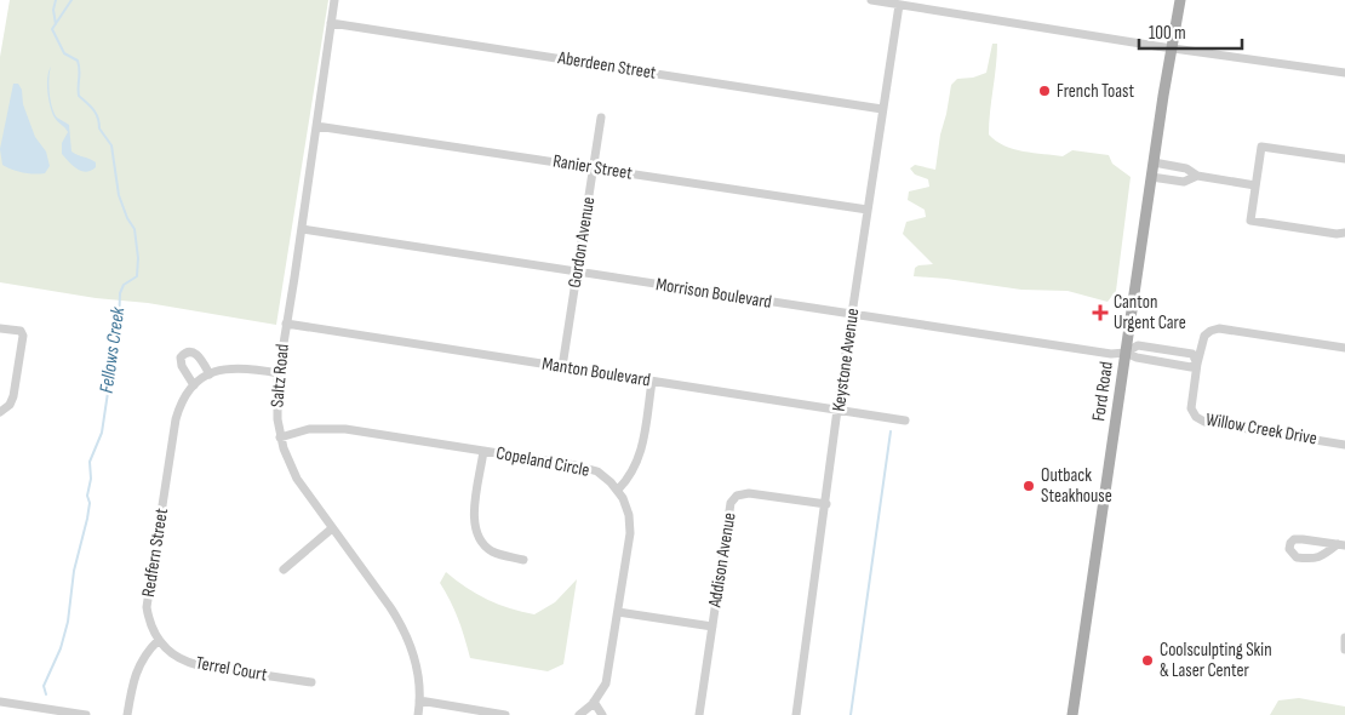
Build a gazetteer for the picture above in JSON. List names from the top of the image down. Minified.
{"streets":{"main road":["Ford Road"],"street":["Aberdeen Street","Ranier Street","Gordon Avenue","Morrison Boulevard","Keystone Avenue","Manton Boulevard","Saltz Road","Willow Creek Drive","Copeland Circle","Redfern Street","Addison Avenue","Terrel Court"]},"crossings":[["Aberdeen Street","Keystone Avenue"],["Aberdeen Street","Saltz Road"],["Ranier Street","Gordon Avenue"],["Ranier Street","Keystone Avenue"],["Ranier Street","Saltz Road"],["Gordon Avenue","Morrison Boulevard"],["Gordon Avenue","Manton Boulevard"],["Morrison Boulevard","Keystone Avenue"],["Morrison Boulevard","Saltz Road"],["Morrison Boulevard","Ford Road"],["Keystone Avenue","Manton Boulevard"],["Keystone Avenue","Addison Avenue"],["Manton Boulevard","Saltz Road"],["Saltz Road","Copeland Circle"],["Saltz Road","Redfern Street"],["Redfern Street","Terrel Court"]],"water":["Fellows Creek"],"places":{"other":["French Toast","Outback Steakhouse","Coolsculpting Skin & Laser Center"],"health":["Canton Urgent Care"]},"scale_bar":"100 m"}
